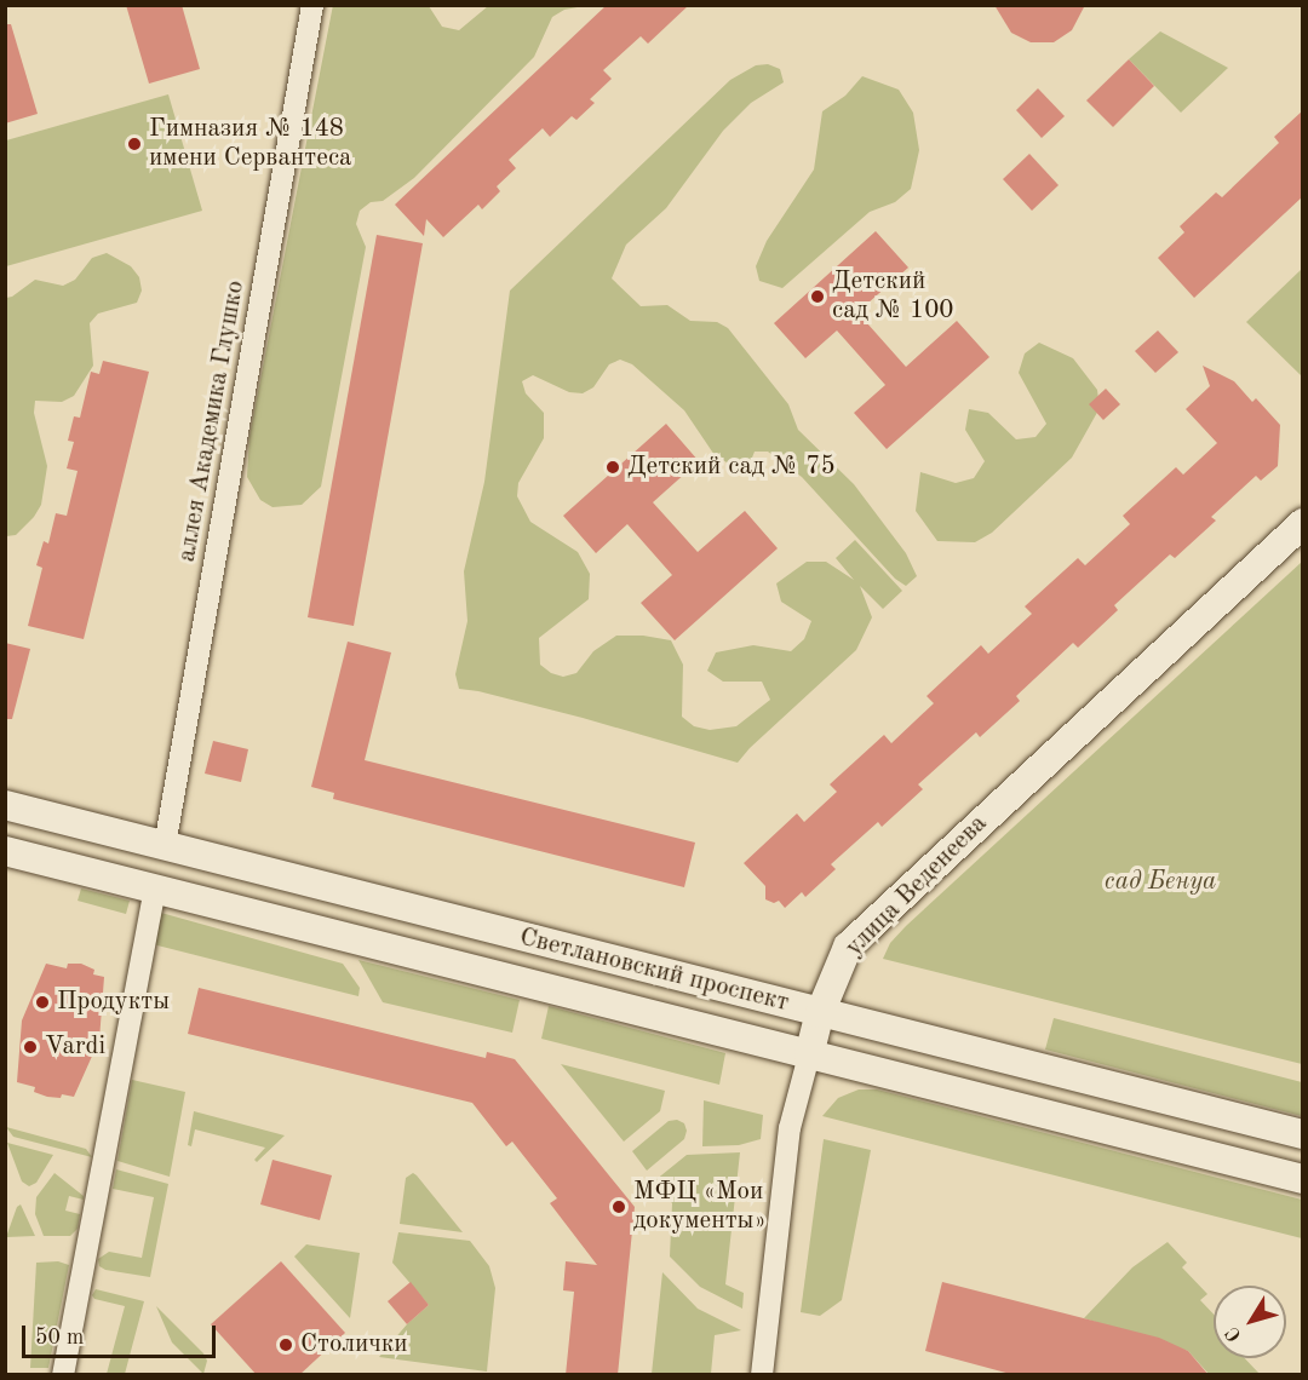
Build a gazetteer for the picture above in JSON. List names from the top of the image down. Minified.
{"streets":{"main road":["улица Веденеева","Светлановский проспект"],"street":["аллея Академика Глушко"]},"crossings":[["аллея Академика Глушко","Светлановский проспект"],["улица Веденеева","Светлановский проспект"]],"parks":["сад Бенуа"],"places":["Гимназия № 148 имени Сервантеса","Детский сад № 100","Детский сад № 75","Продукты","Vardi","МФЦ «Мои документы»","Столички"],"scale_bar":"50 m","north":"bottom left"}
